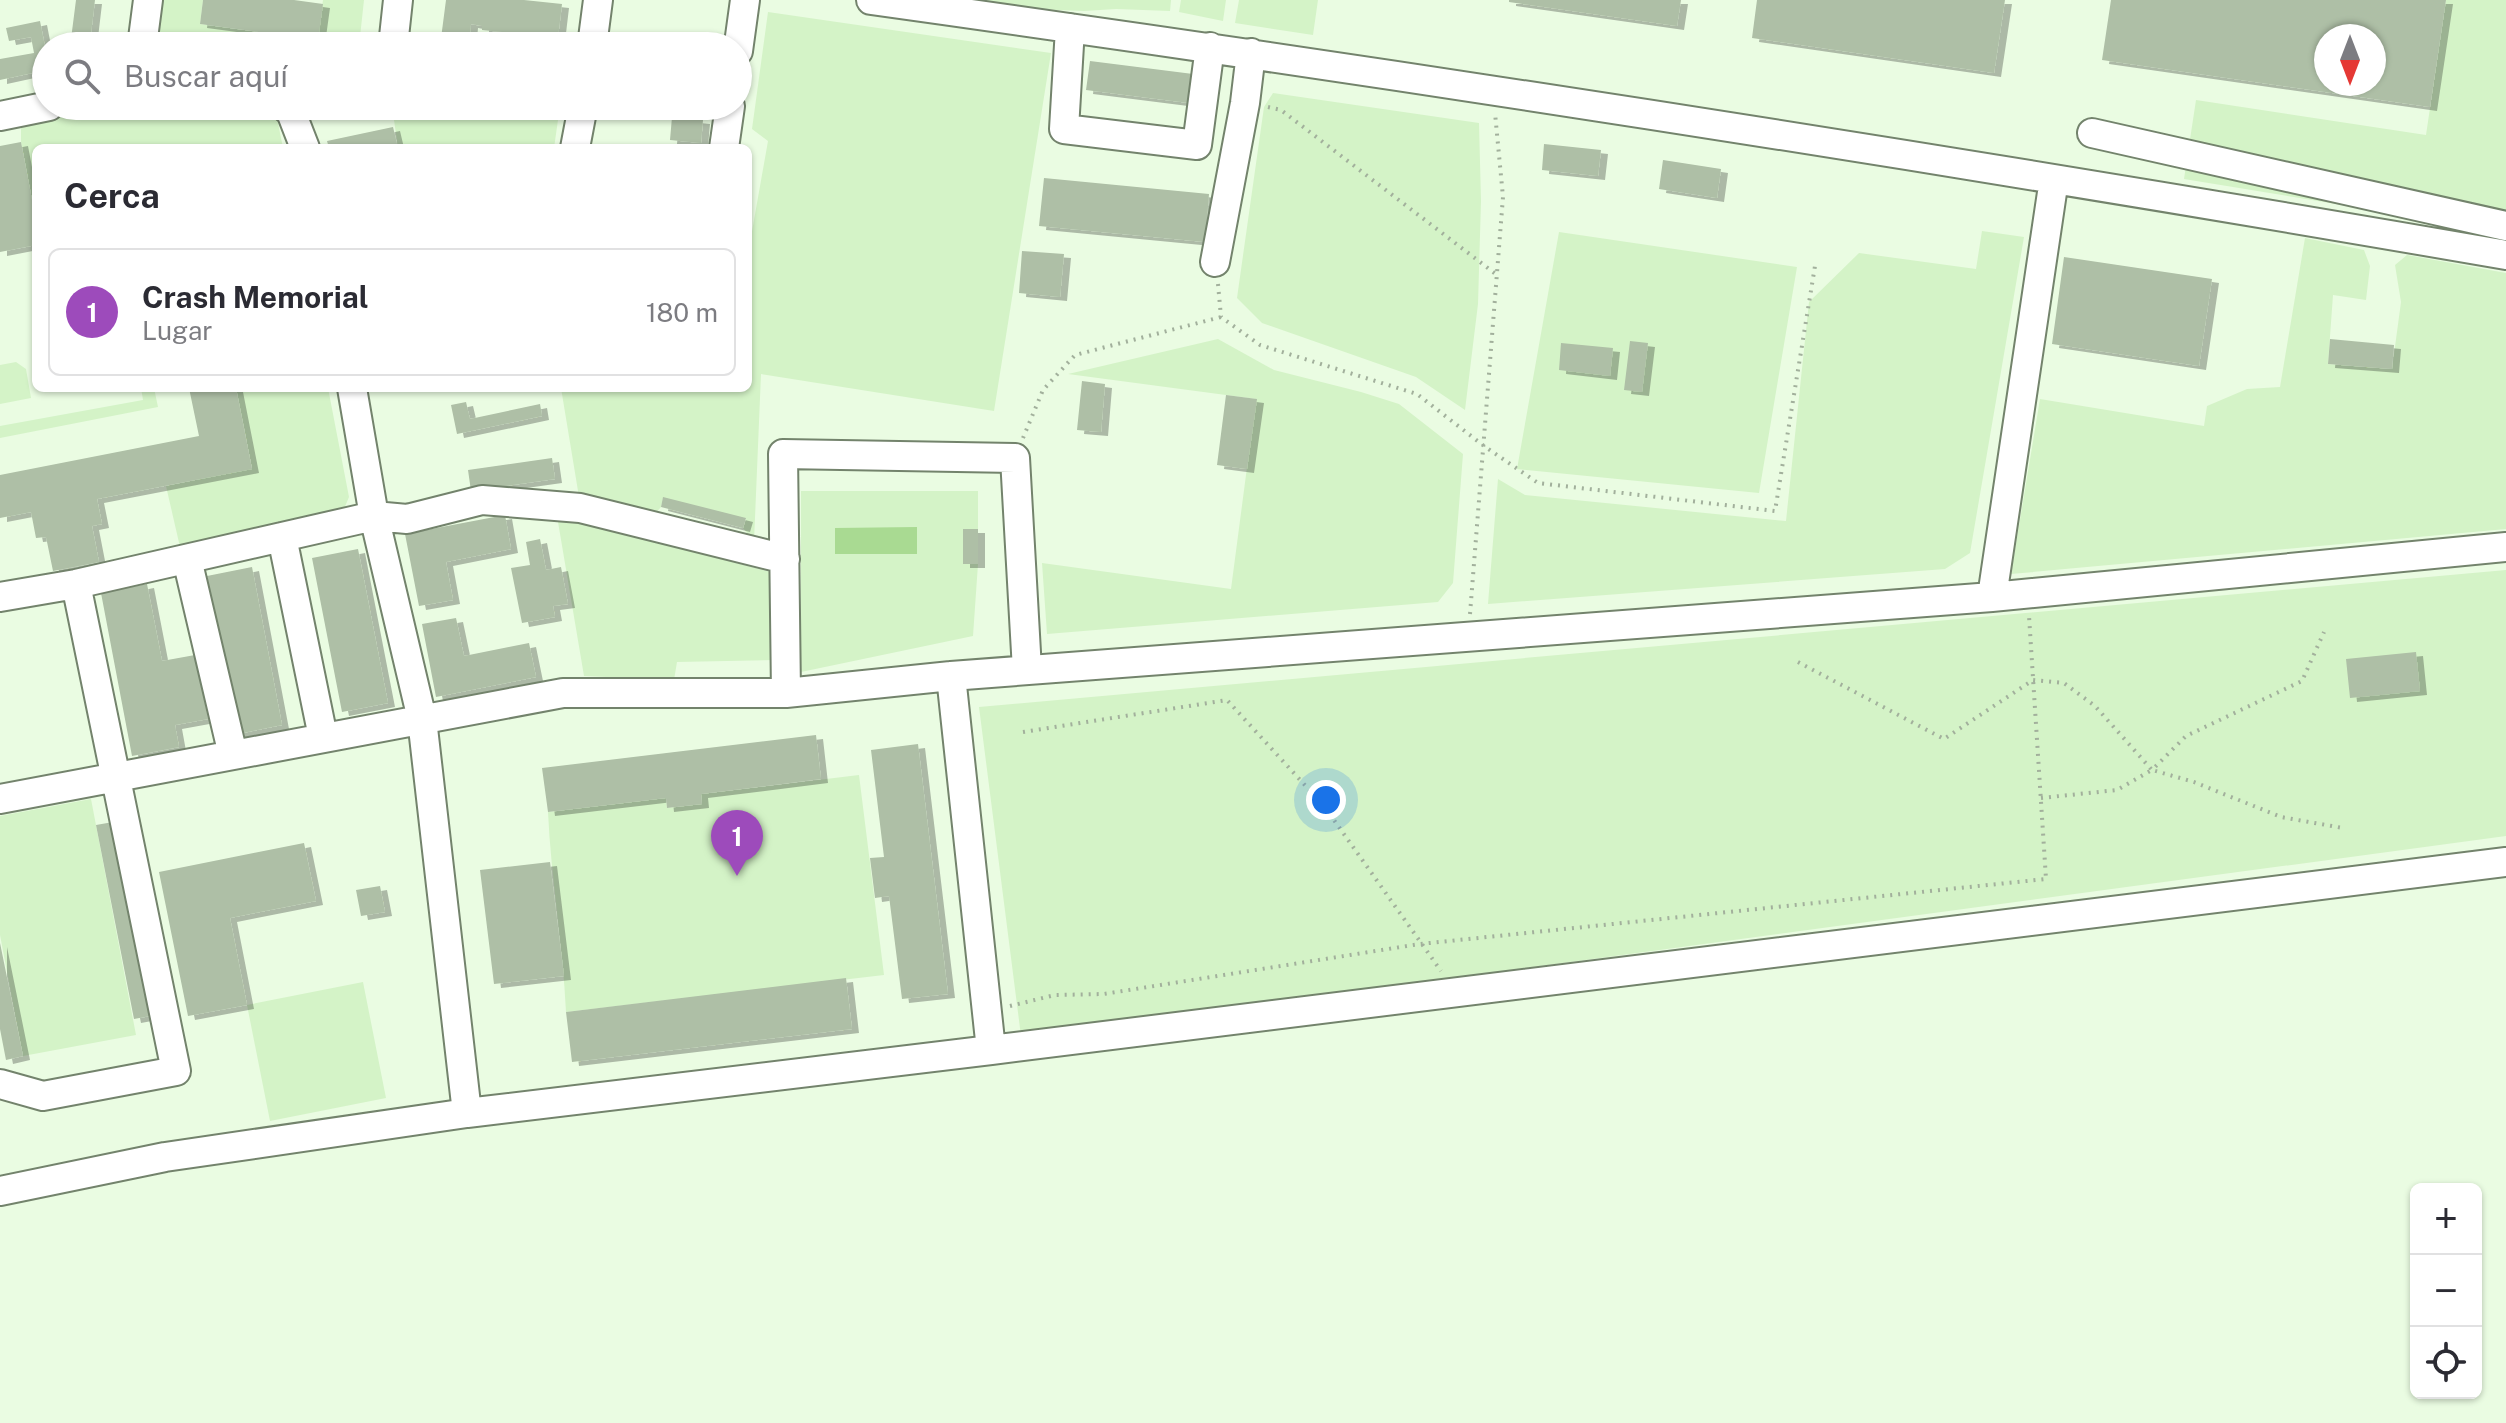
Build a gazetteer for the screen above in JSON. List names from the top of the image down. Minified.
{"north":"bottom","page":{"search":"Buscar aquí","heading":"Cerca","list":[{"mark":"1","name":"Crash Memorial","note":"Lugar","value":"180 m"}],"pins":"1","map_buttons":["+","−"]}}
